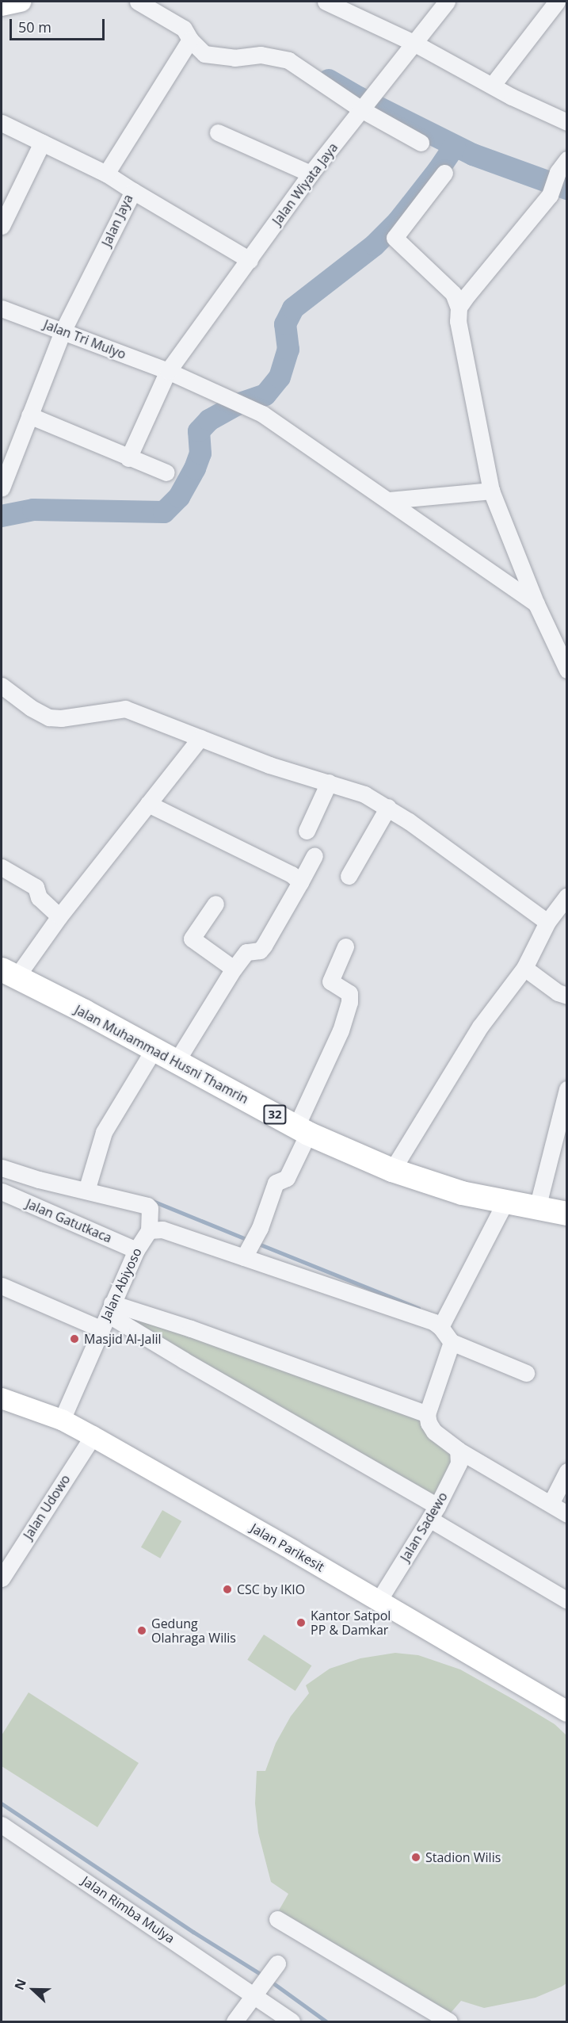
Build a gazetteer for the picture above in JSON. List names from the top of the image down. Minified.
{"streets":{"highway":["Jalan Muhammad Husni Thamrin","32"],"main road":["Jalan Parikesit"],"street":["Jalan Wiyata Jaya","Jalan Jaya","Jalan Tri Mulyo","Jalan Gatutkaca","Jalan Abiyoso","Jalan Udowo","Jalan Sadewo","Jalan Rimba Mulya"]},"crossings":[["Jalan Wiyata Jaya","Jalan Tri Mulyo"],["Jalan Jaya","Jalan Tri Mulyo"],["Jalan Gatutkaca","Jalan Abiyoso"],["Jalan Abiyoso","Jalan Parikesit"],["Jalan Udowo","Jalan Parikesit"],["Jalan Sadewo","Jalan Parikesit"]],"places":["Masjid Al-Jalil","CSC by IKIO","Kantor Satpol PP & Damkar","Gedung Olahraga Wilis","Stadion Wilis"],"scale_bar":"50 m","north":"left"}
